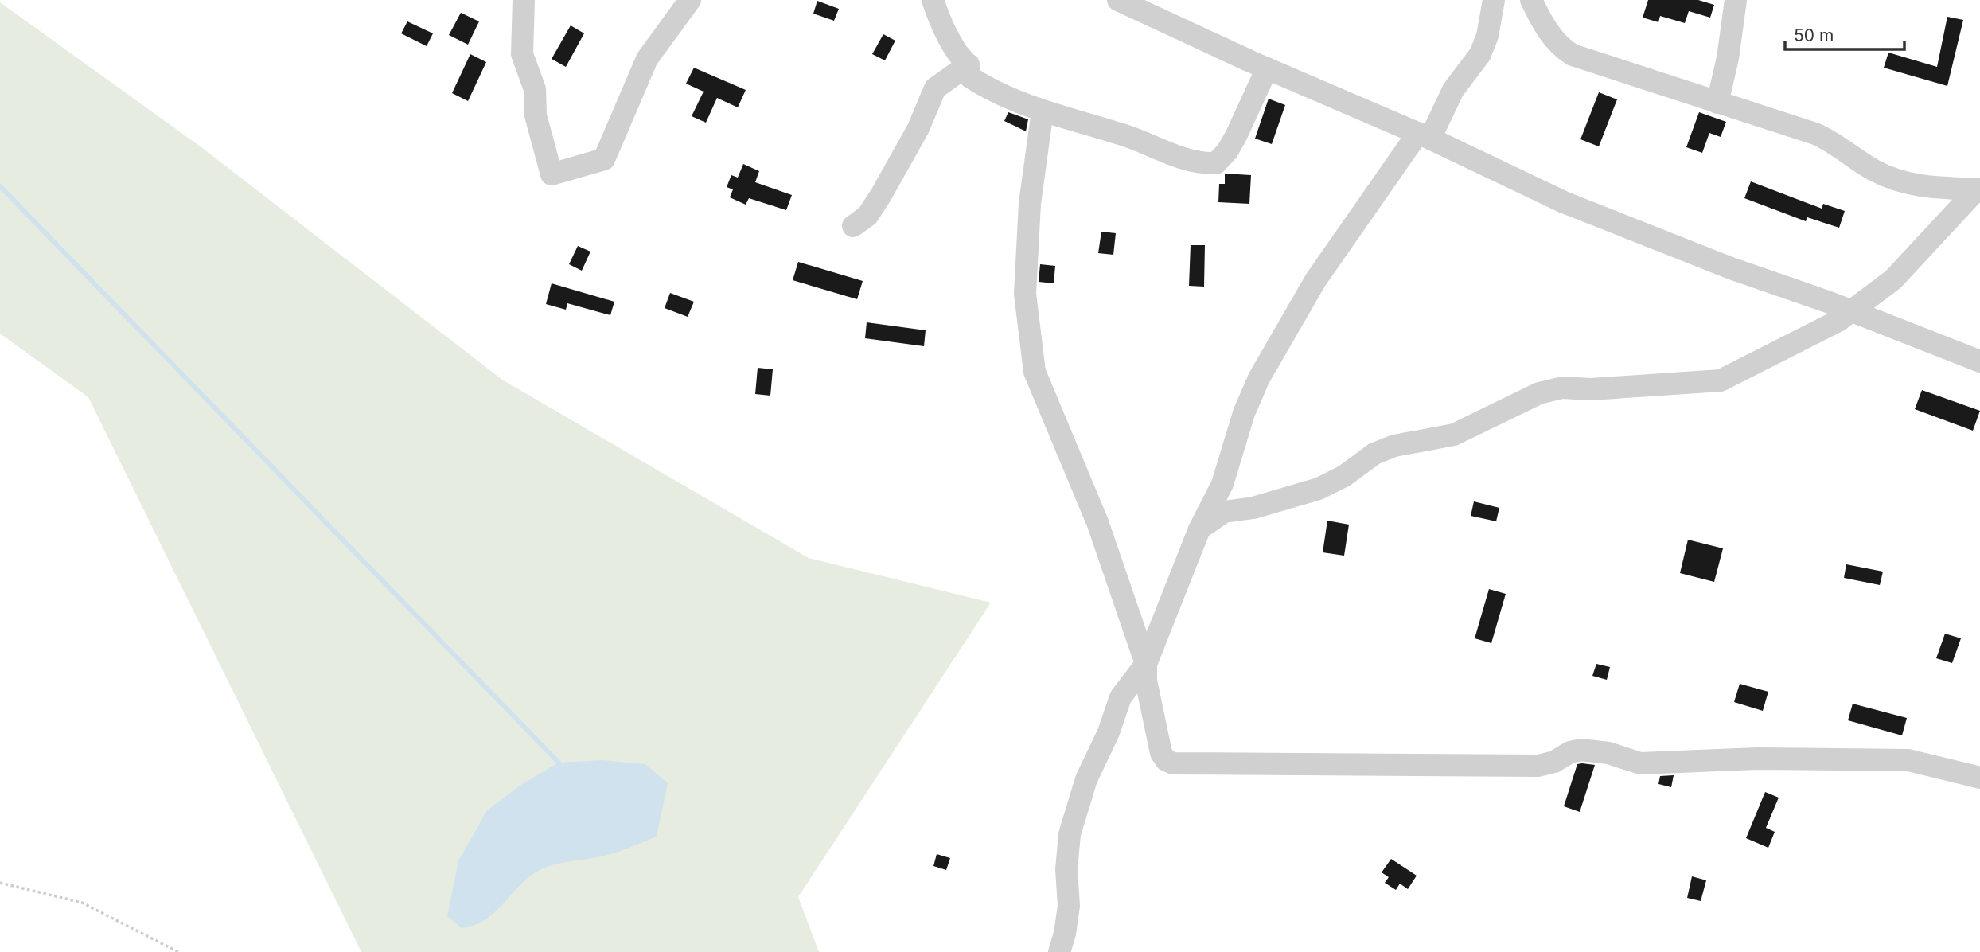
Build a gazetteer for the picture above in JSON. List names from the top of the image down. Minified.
{"scale_bar":"50 m"}
